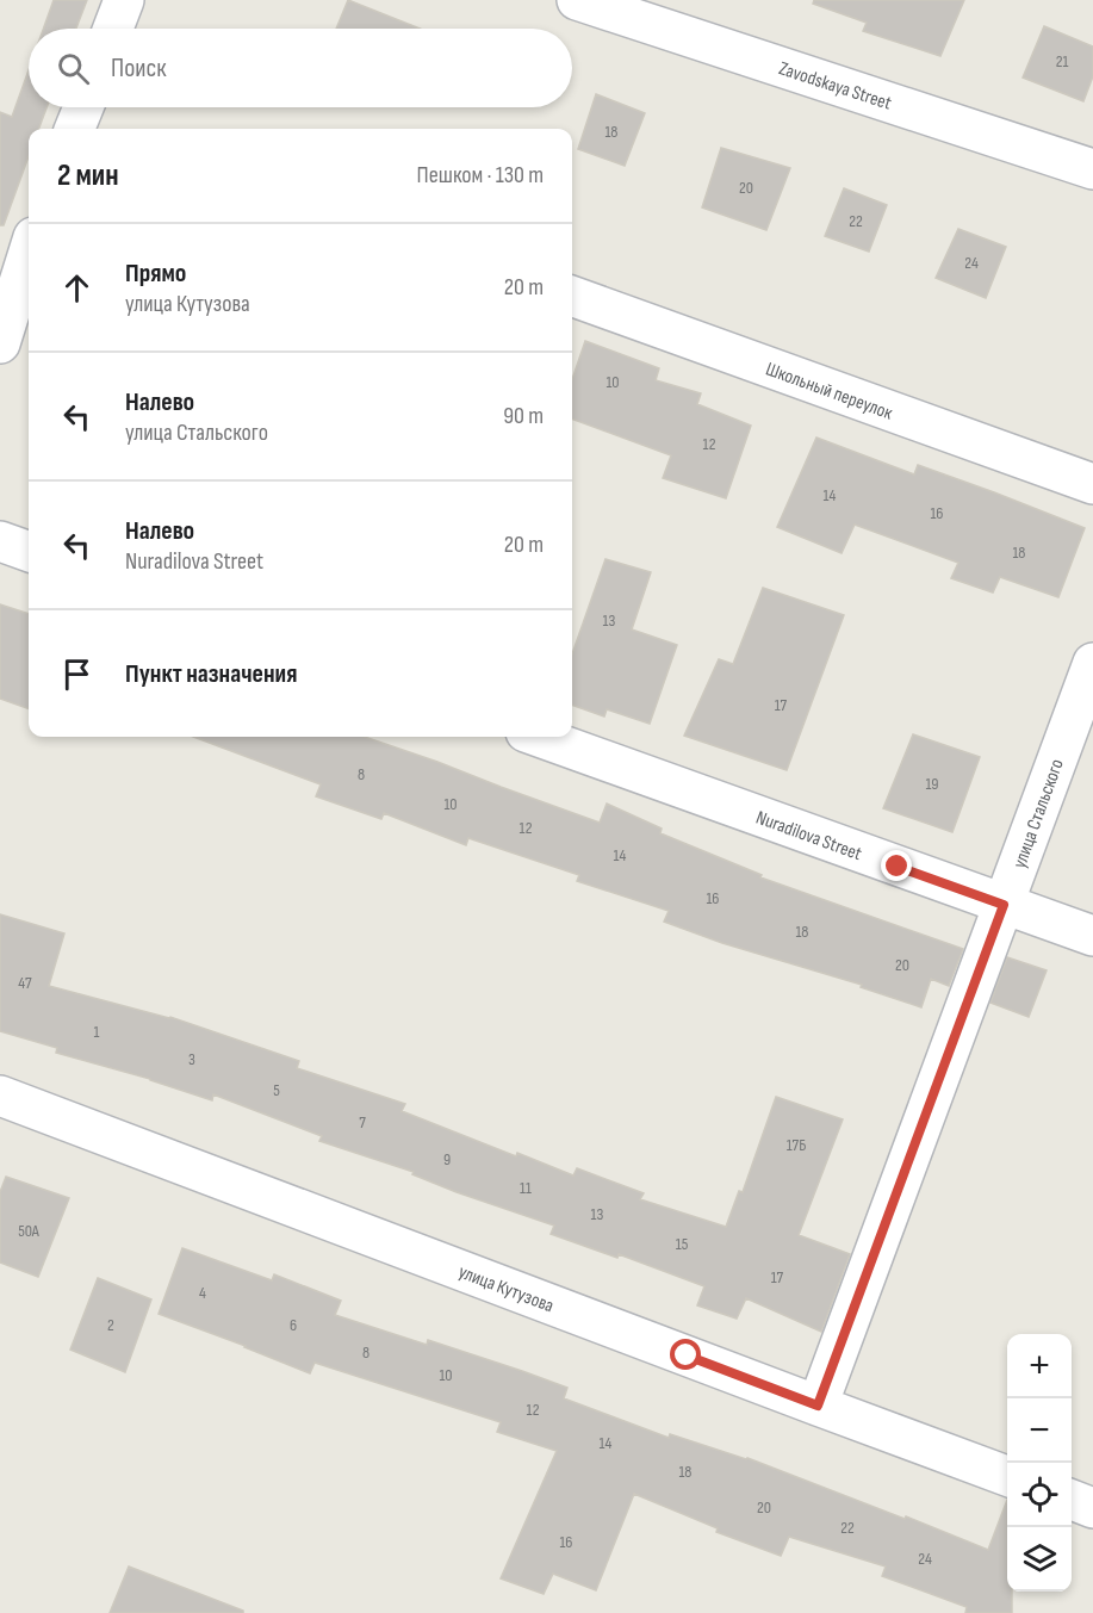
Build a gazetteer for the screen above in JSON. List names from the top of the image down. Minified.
{"streets":{"street":["Zavodskaya Street","Школьный переулок","улица Стальского","Nuradilova Street","улица Кутузова"]},"crossings":[["улица Стальского","Nuradilova Street"],["улица Стальского","улица Кутузова"]],"house_numbers":["21","18","20","22","24","10","12","14","16","18","13","17","8","19","10","12","14","16","18","20","47","1","3","5","7","17Б","9","11","13","50А","15","17","4","2","6","8","10","12","14","18","20","22","16","24"],"page":{"search":"Поиск","heading":["2 мин","Пешком · 130 m"],"list":[["Прямо","улица Кутузова","20 m"],["Налево","улица Стальского","90 m"],["Налево","Nuradilova Street","20 m"],"Пункт назначения"],"map_buttons":["+","−"]}}
